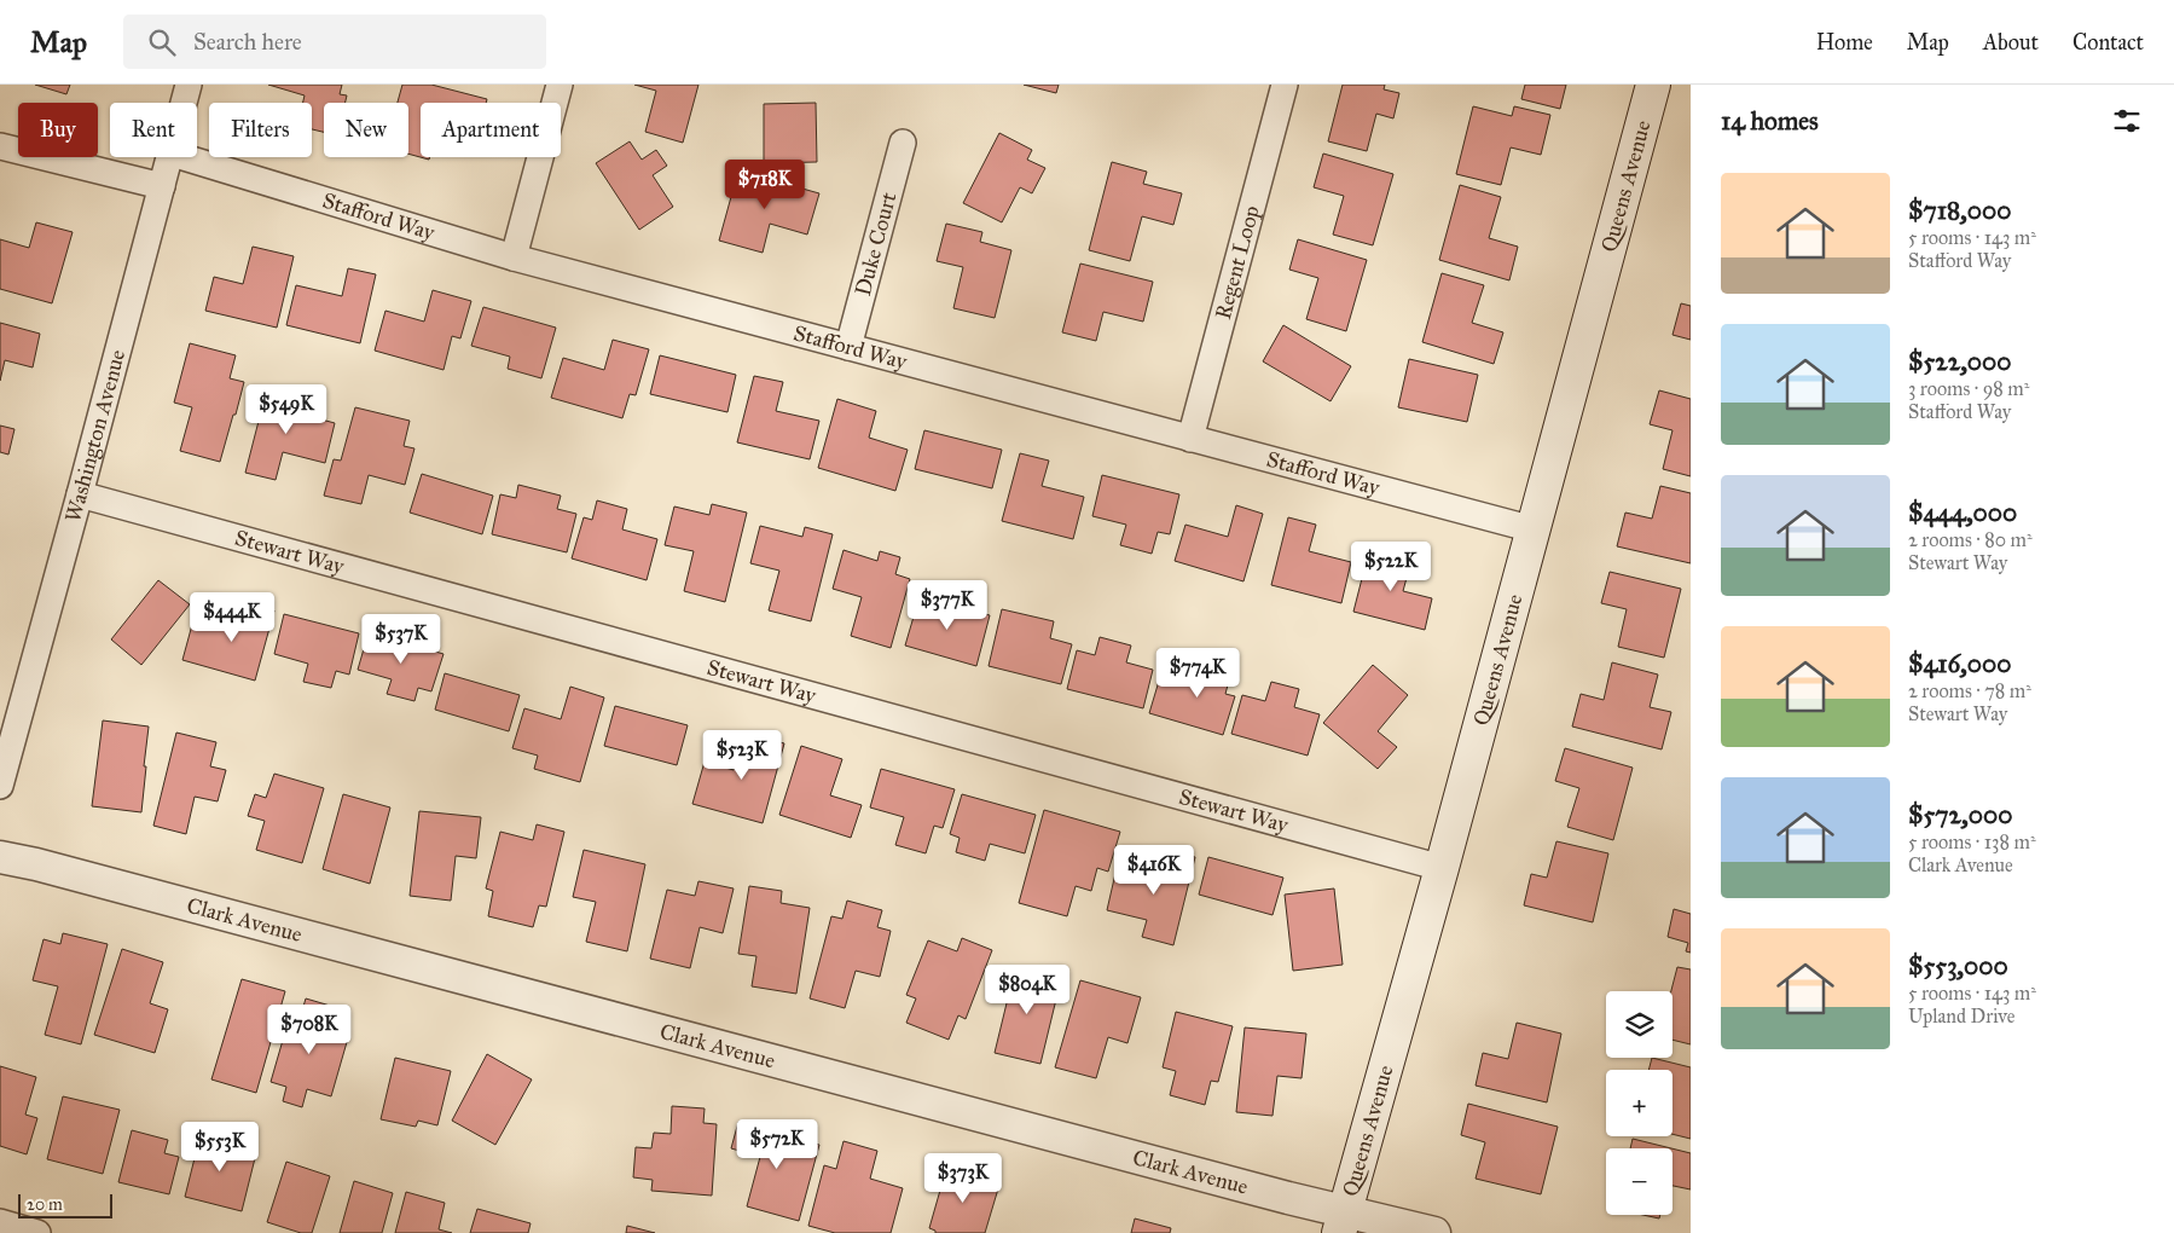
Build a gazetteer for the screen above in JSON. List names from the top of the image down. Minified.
{"streets":{"main road":["Queens Avenue"],"street":["Stafford Way","Duke Court","Regent Loop","Washington Avenue","Stewart Way","Clark Avenue"]},"crossings":[["Queens Avenue","Stafford Way"],["Queens Avenue","Stewart Way"],["Queens Avenue","Clark Avenue"],["Stafford Way","Duke Court"],["Stafford Way","Regent Loop"],["Washington Avenue","Stewart Way"]],"scale_bar":"20 m","page":{"header":"Map","search":"Search here","nav":["Home","Map","About","Contact"],"heading":"14 homes","chip":["Buy","Rent","Filters","New","Apartment"],"list":[{"name":"$718,000","note":"5 rooms · 143 m² · Stafford Way"},{"name":"$522,000","note":"3 rooms · 98 m² · Stafford Way"},{"name":"$444,000","note":"2 rooms · 80 m² · Stewart Way"},{"name":"$416,000","note":"2 rooms · 78 m² · Stewart Way"},{"name":"$572,000","note":"5 rooms · 138 m² · Clark Avenue"},{"name":"$553,000","note":"5 rooms · 143 m² · Upland Drive"}],"price":["$718K","$549K","$522K","$377K","$444K","$537K","$774K","$523K","$416K","$804K","$708K","$572K","$553K","$373K"],"map_buttons":["+","−"],"scale":"20 m"}}
